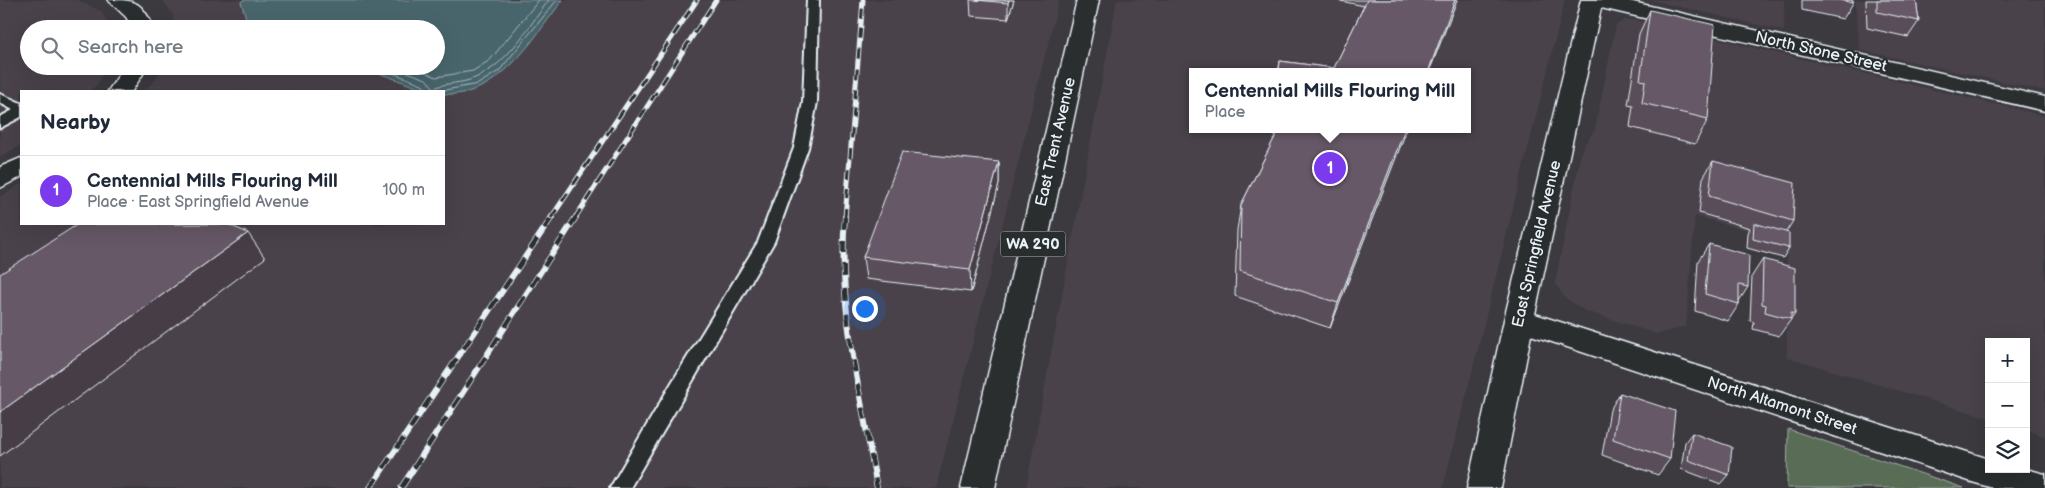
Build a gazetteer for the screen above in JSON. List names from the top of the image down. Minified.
{"streets":{"street":["North Stone Street","East Trent Avenue","WA 290","East Springfield Avenue","North Altamont Street"]},"crossings":[["East Springfield Avenue","North Altamont Street"]],"page":{"search":"Search here","popup":["Centennial Mills Flouring Mill","Place"],"heading":"Nearby","pins":"1","list":[{"mark":"1","name":"Centennial Mills Flouring Mill","note":"Place · East Springfield Avenue","value":"100 m"}],"map_buttons":["+","−"]}}
